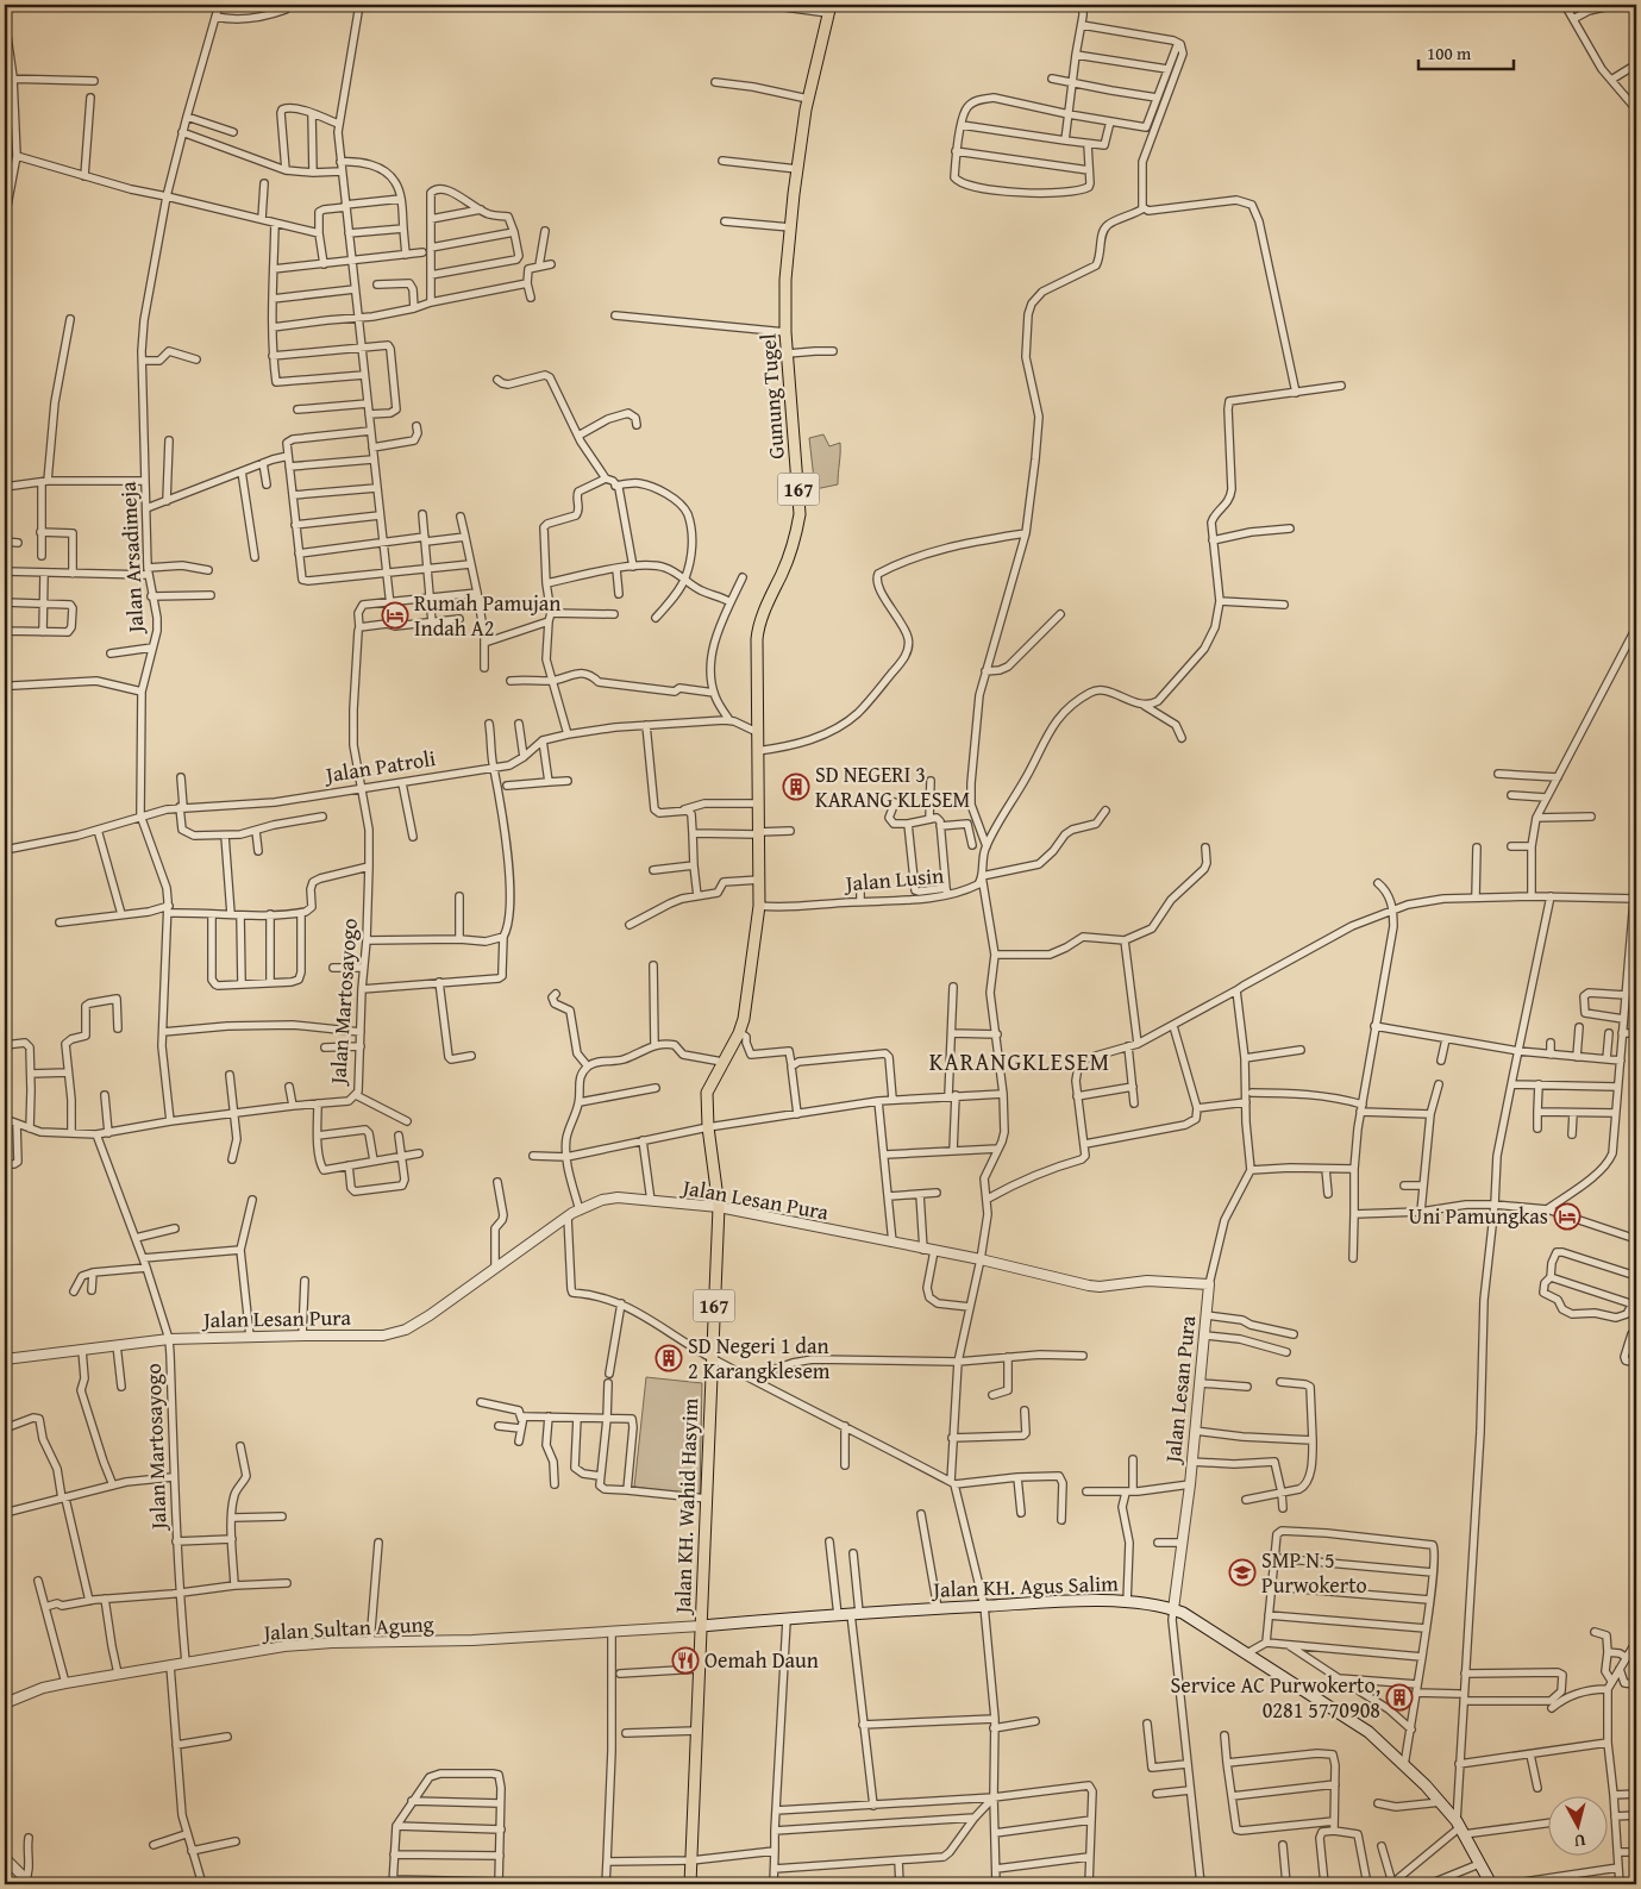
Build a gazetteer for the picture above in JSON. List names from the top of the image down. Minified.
{"streets":{"main road":["Gunung Tugel","167","Jalan KH. Wahid Hasyim","Jalan KH. Agus Salim"],"street":["Jalan Arsadimeja","Jalan Patroli","Jalan Lusin","Jalan Martosayogo","Jalan Lesan Pura","Jalan Sultan Agung"]},"crossings":[["Gunung Tugel","Jalan Patroli"],["Gunung Tugel","Jalan Lusin"],["Gunung Tugel","Jalan KH. Wahid Hasyim"],["Jalan Arsadimeja","Jalan Patroli"],["Jalan Arsadimeja","Jalan Martosayogo"],["Jalan Patroli","Jalan Martosayogo"],["Jalan Martosayogo","Jalan Lesan Pura"],["Jalan Martosayogo","Jalan Sultan Agung"],["Jalan Lesan Pura","Jalan KH. Wahid Hasyim"],["Jalan Lesan Pura","Jalan KH. Agus Salim"],["Jalan KH. Wahid Hasyim","Jalan KH. Agus Salim"],["Jalan KH. Wahid Hasyim","Jalan Sultan Agung"],["Jalan KH. Agus Salim","Jalan Sultan Agung"]],"districts":["KARANGKLESEM"],"places":{"hotel":["Rumah Pamujan Indah A2","Uni Pamungkas"],"building":["SD NEGERI 3 KARANG KLESEM","SD Negeri 1 dan 2 Karangklesem","Service AC Purwokerto, 0281 5770908"],"school or university":["SMP N 5 Purwokerto"],"restaurant":["Oemah Daun"]},"scale_bar":"100 m","north":"bottom"}
